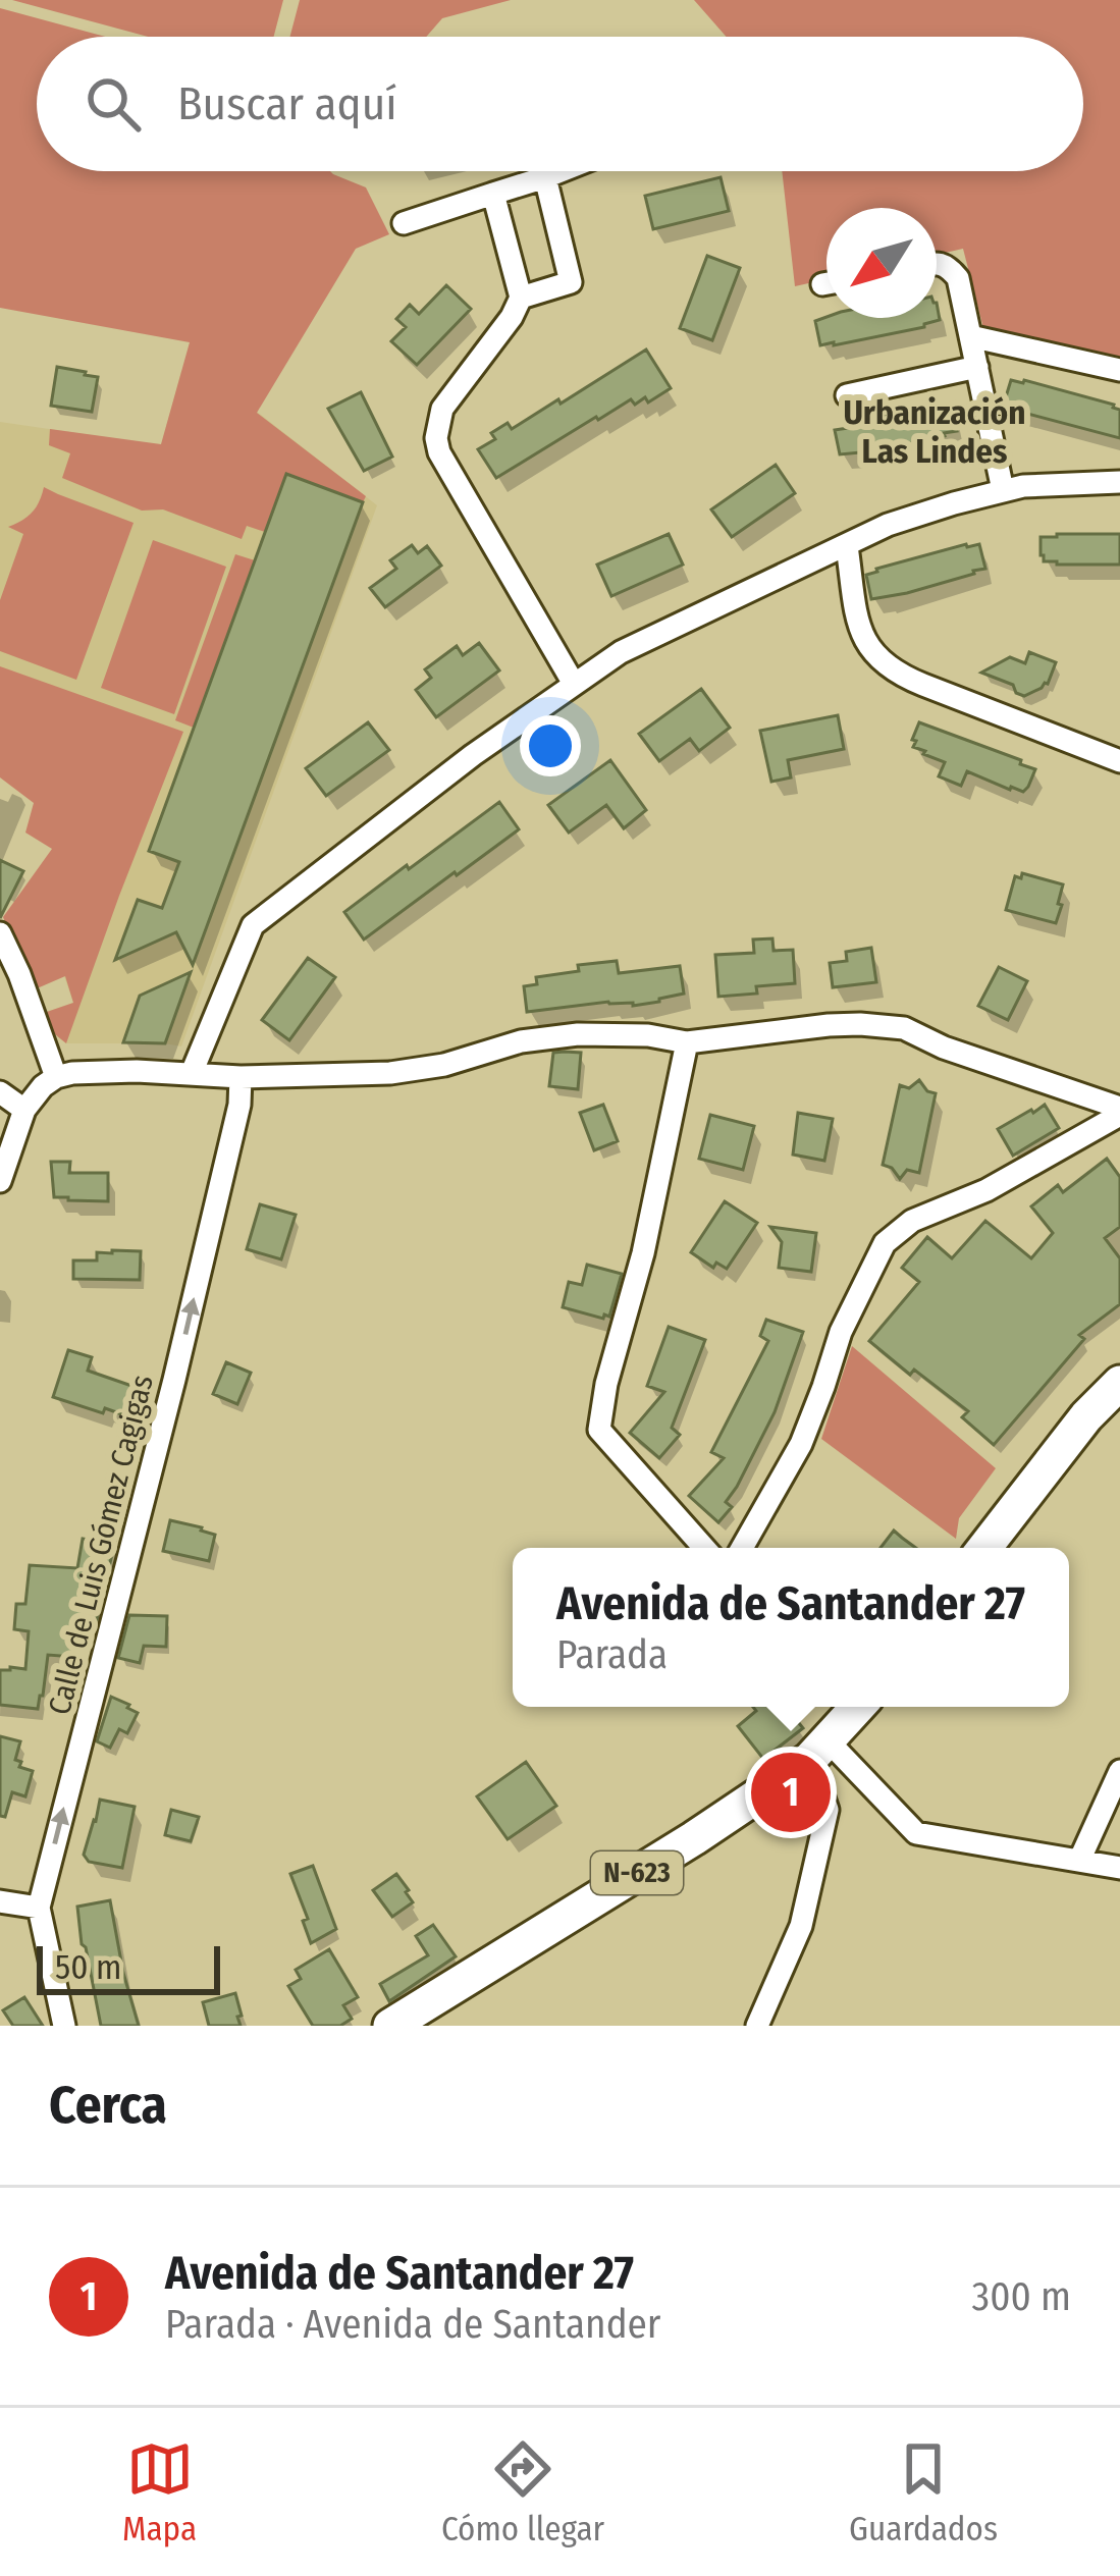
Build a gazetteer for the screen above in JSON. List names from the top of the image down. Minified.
{"streets":{"highway":["N-623"],"street":["Calle de Luis Gómez Cagigas"]},"one_way":["Calle de Luis Gómez Cagigas"],"districts":["Urbanización Las Lindes"],"scale_bar":"50 m","north":"bottom left","page":{"search":"Buscar aquí","popup":["Avenida de Santander 27","Parada"],"pins":"1","scale":"50 m","heading":"Cerca","list":[{"mark":"1","name":"Avenida de Santander 27","note":"Parada · Avenida de Santander","value":"300 m"}],"nav":["Mapa","Cómo llegar","Guardados"]}}
